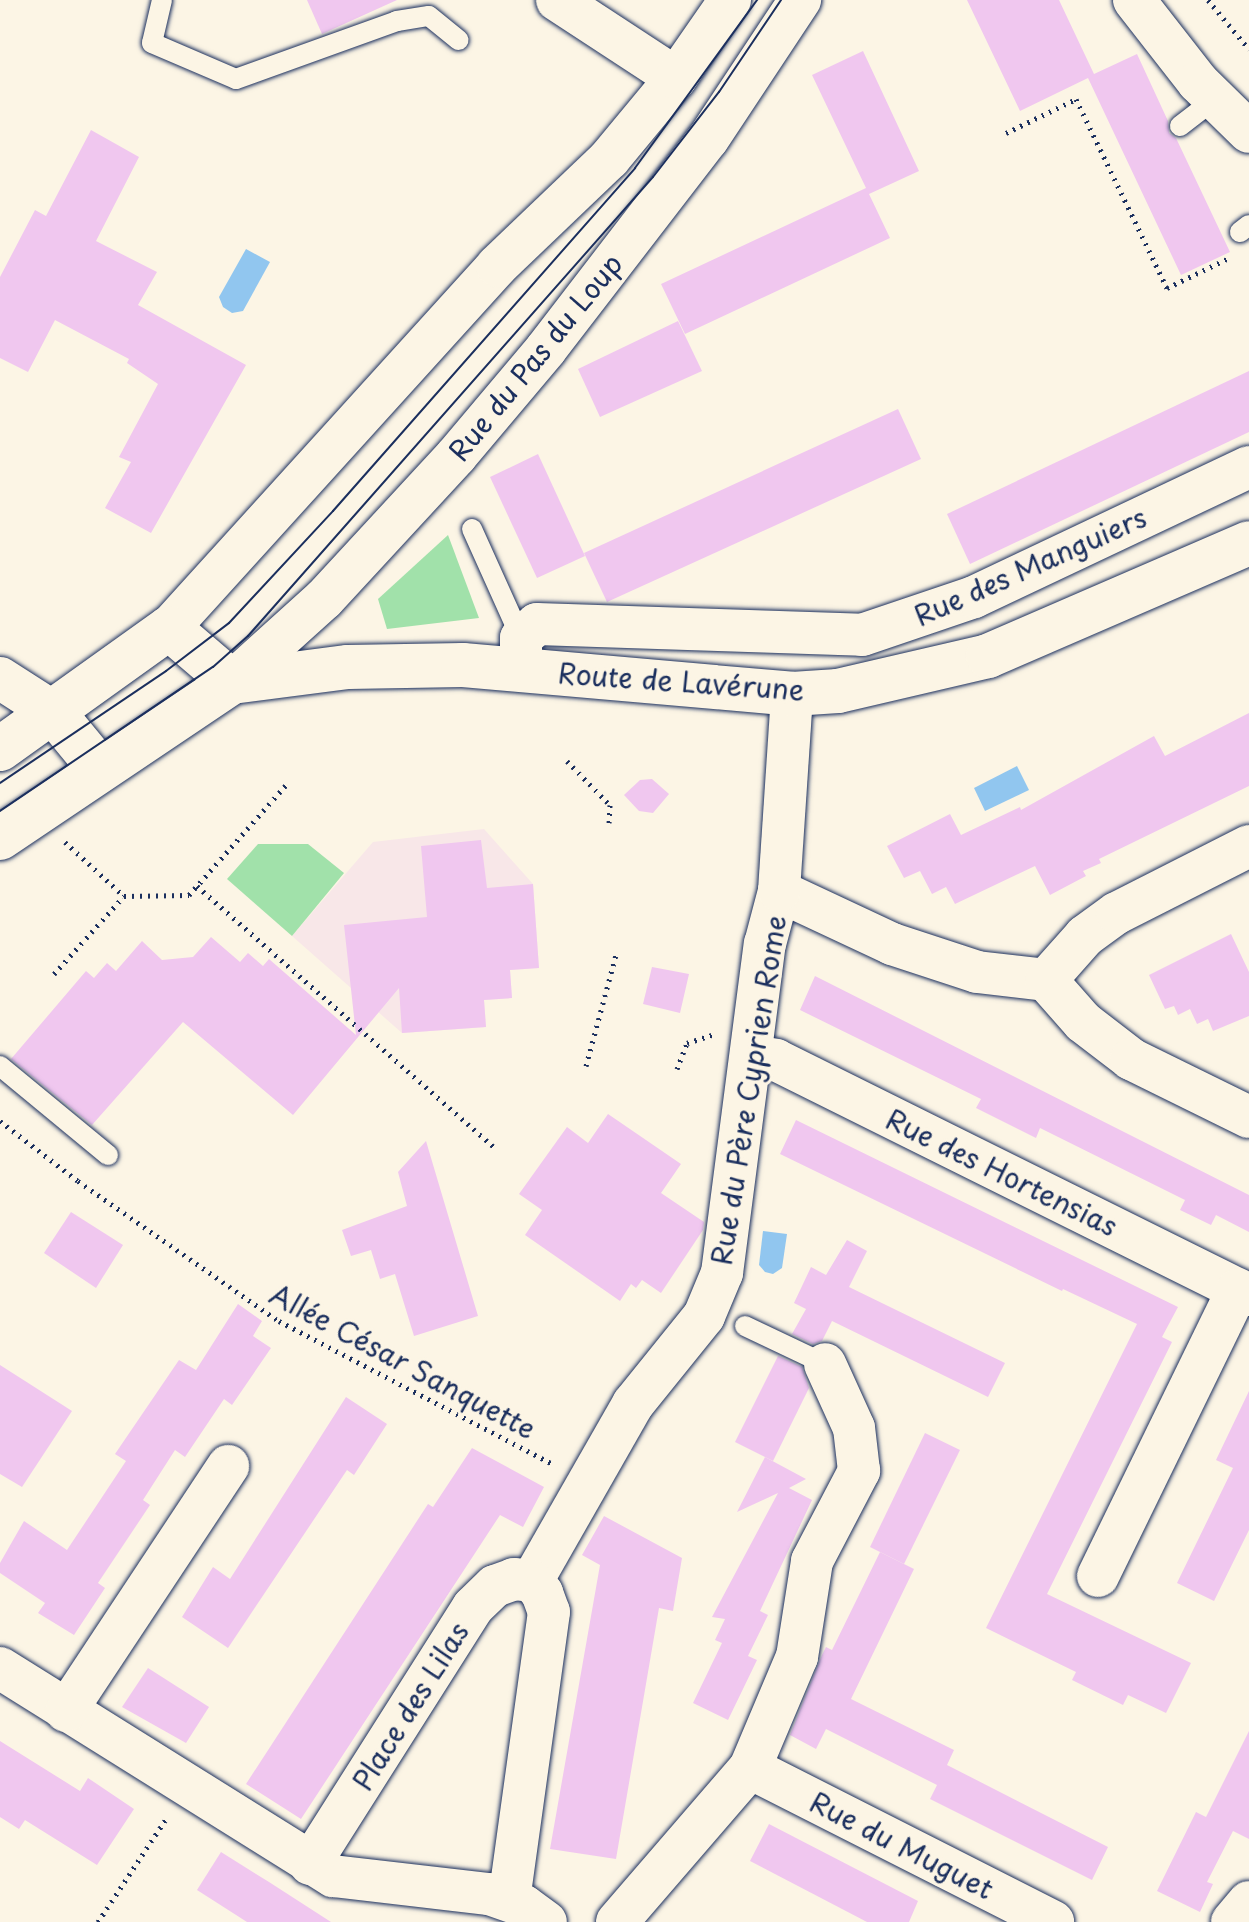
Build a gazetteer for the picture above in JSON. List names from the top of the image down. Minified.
{"streets":{"street":["Rue du Pas du Loup","Rue des Manguiers","Route de Lavérune","Rue du Père Cyprien Rome","Rue des Hortensias","Place des Lilas","Rue du Muguet"],"path":["Allée César Sanquette"]},"crossings":[["Rue du Pas du Loup","Route de Lavérune"],["Rue des Manguiers","Route de Lavérune"],["Route de Lavérune","Rue du Père Cyprien Rome"],["Rue du Père Cyprien Rome","Rue des Hortensias"],["Rue du Père Cyprien Rome","Allée César Sanquette"]]}
